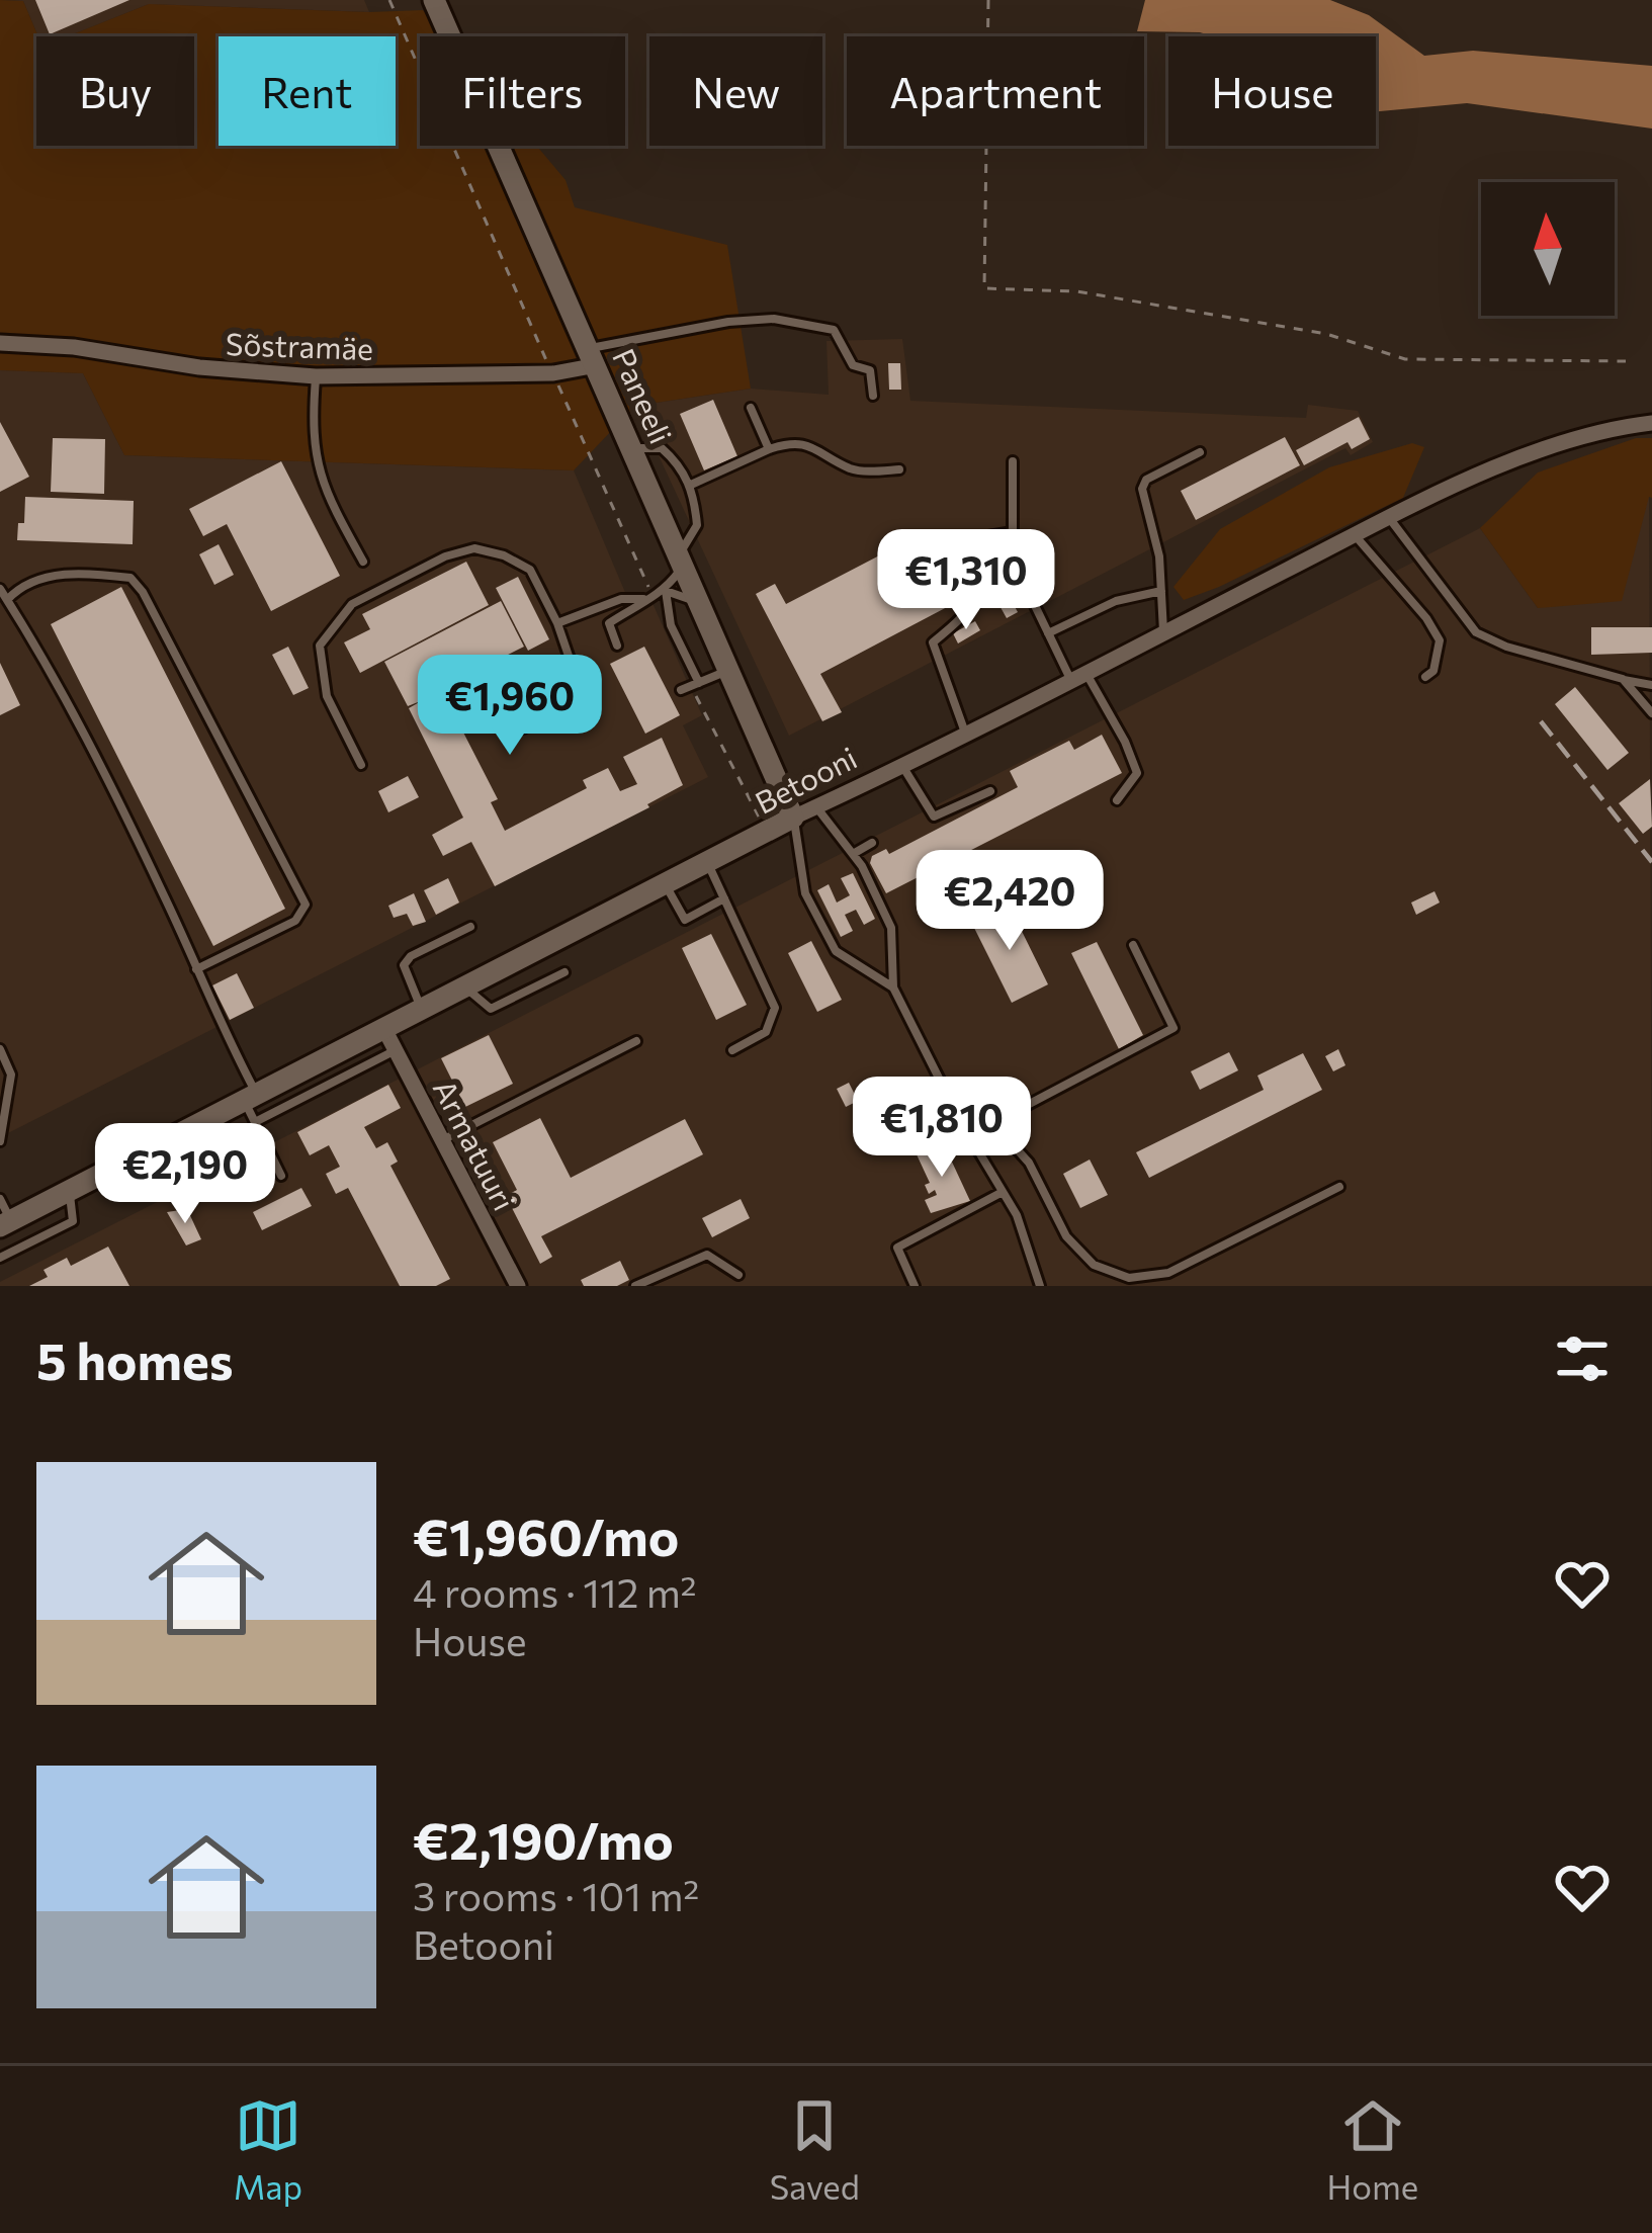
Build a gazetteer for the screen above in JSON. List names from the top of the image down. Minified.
{"streets":{"street":["Sõstramäe","Paneeli","Betooni","Armatuuri"]},"crossings":[["Sõstramäe","Paneeli"],["Paneeli","Betooni"],["Betooni","Armatuuri"]],"north":"top","page":{"chip":["Buy","Rent","Filters","New","Apartment","House"],"price":["€1,310","€1,960","€2,420","€1,810","€2,190"],"heading":"5 homes","list":[{"name":"€1,960/mo","note":"4 rooms · 112 m² · House"},{"name":"€2,190/mo","note":"3 rooms · 101 m² · Betooni"}],"tabs":["Map","Saved","Home"]}}
